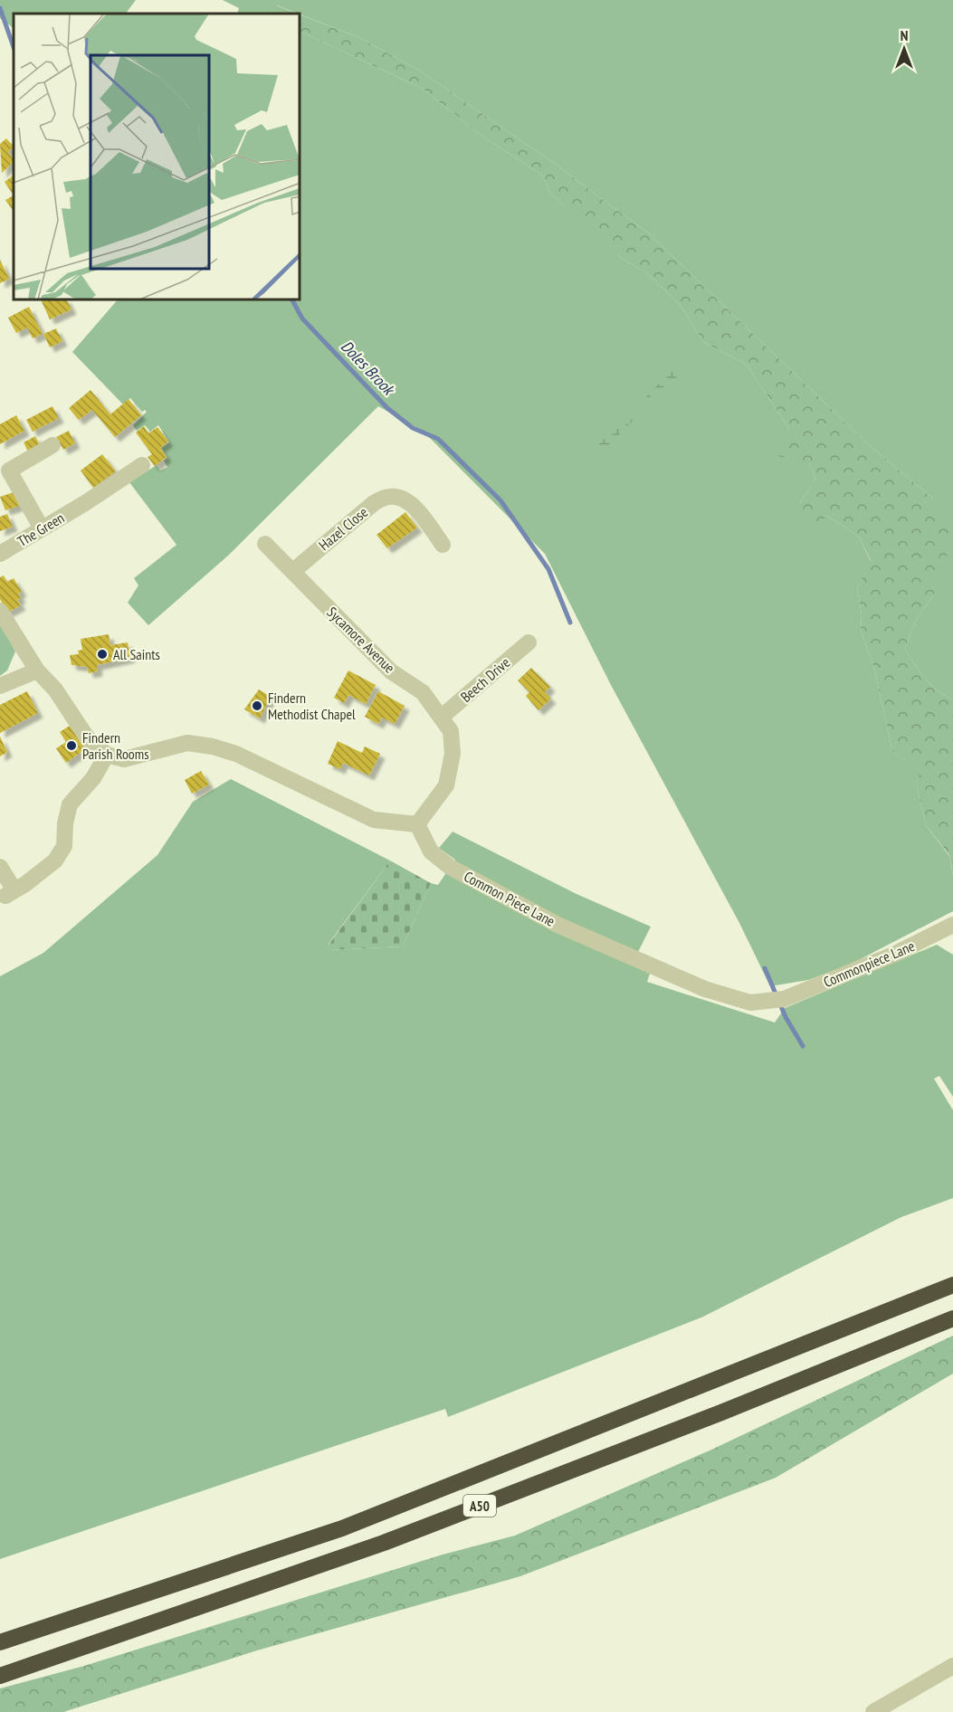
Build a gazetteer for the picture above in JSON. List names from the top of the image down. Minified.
{"streets":{"highway":["A50"],"street":["Hazel Close","The Green","Sycamore Avenue","Beech Drive","Common Piece Lane","Commonpiece Lane"]},"crossings":[["Hazel Close","Sycamore Avenue"],["Sycamore Avenue","Beech Drive"],["Sycamore Avenue","Common Piece Lane"],["Common Piece Lane","Commonpiece Lane"]],"water":["Doles Brook"],"places":["All Saints","Findern Methodist Chapel","Findern Parish Rooms"],"north":"top"}
